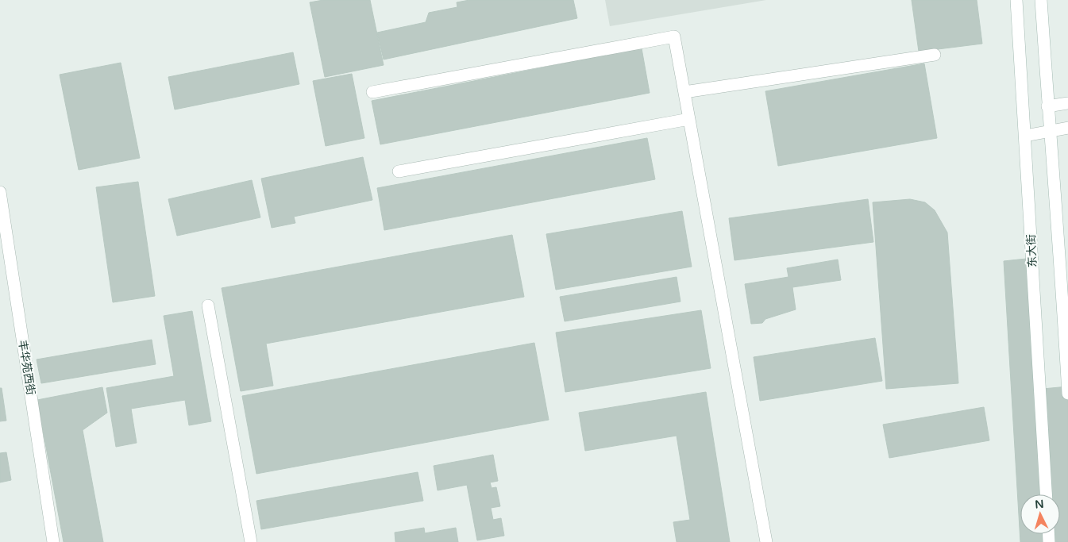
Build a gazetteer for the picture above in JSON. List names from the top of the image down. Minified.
{"streets":{"street":["东大街","丰华苑西街"]},"north":"top"}
